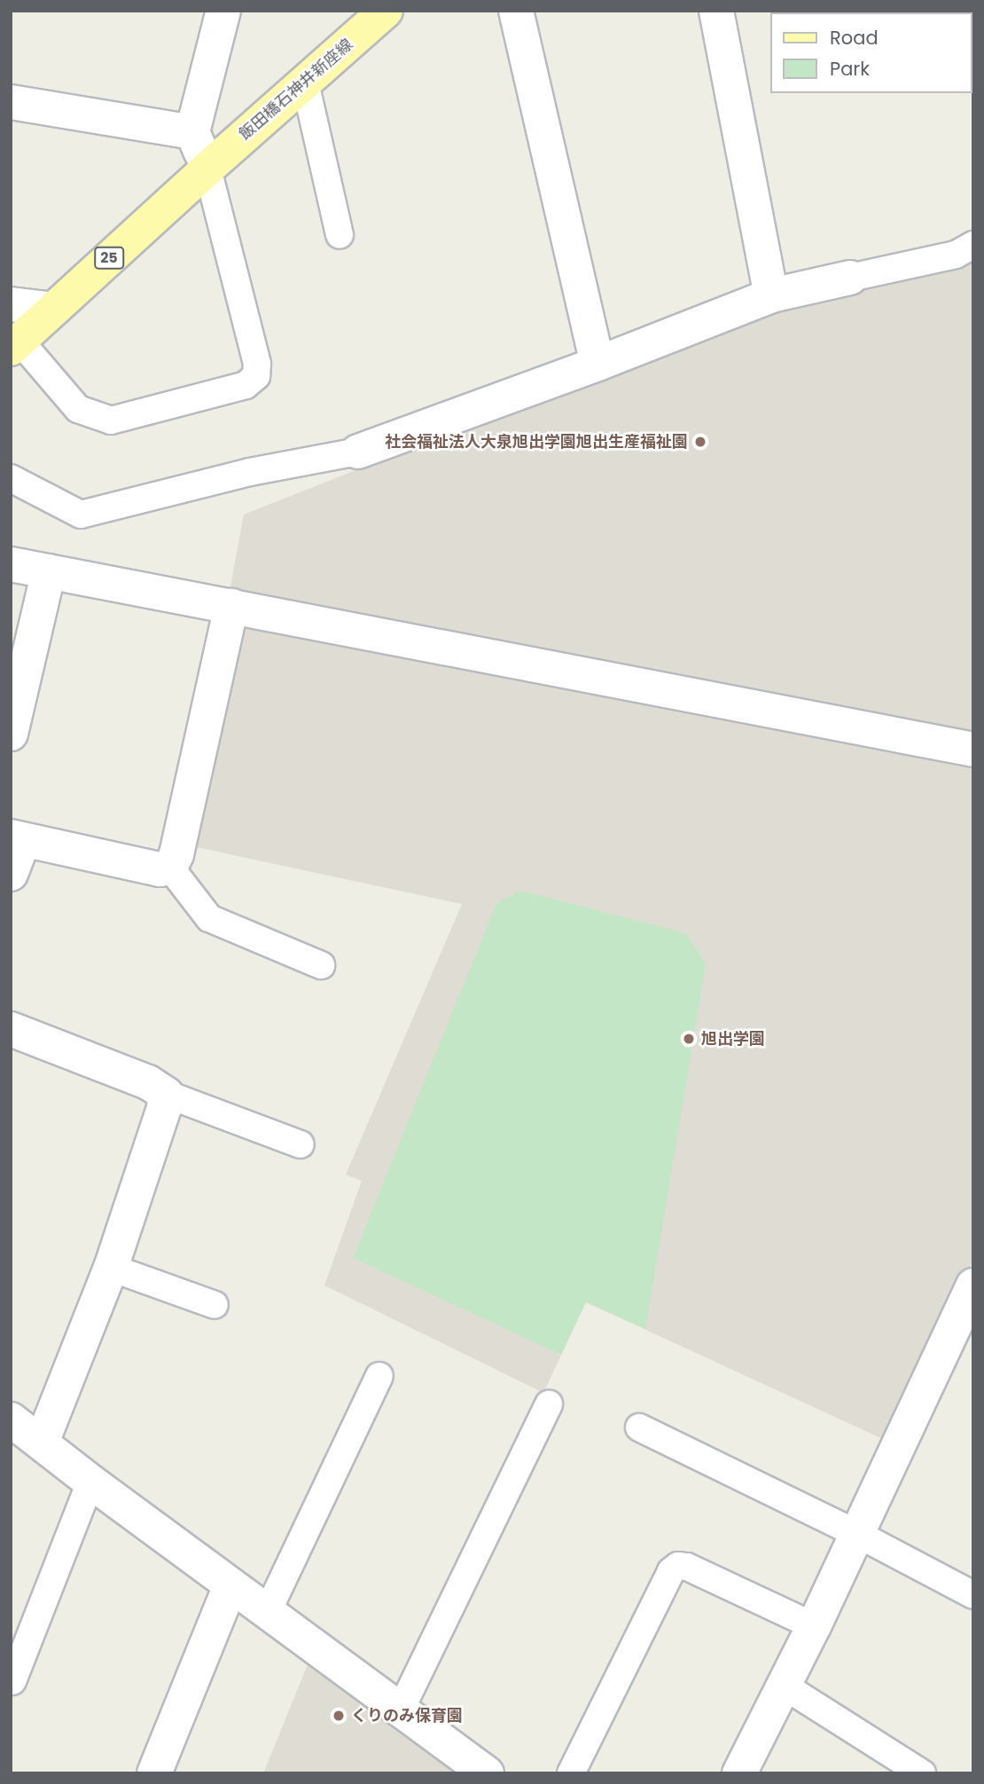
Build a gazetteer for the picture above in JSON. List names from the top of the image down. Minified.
{"streets":{"main road":["飯田橋石神井新座線","25"]},"crossings":[["飯田橋石神井新座線","25"]],"places":["社会福祉法人大泉旭出学園旭出生産福祉園","旭出学園","くりのみ保育園"],"legend":["Road","Park"]}
